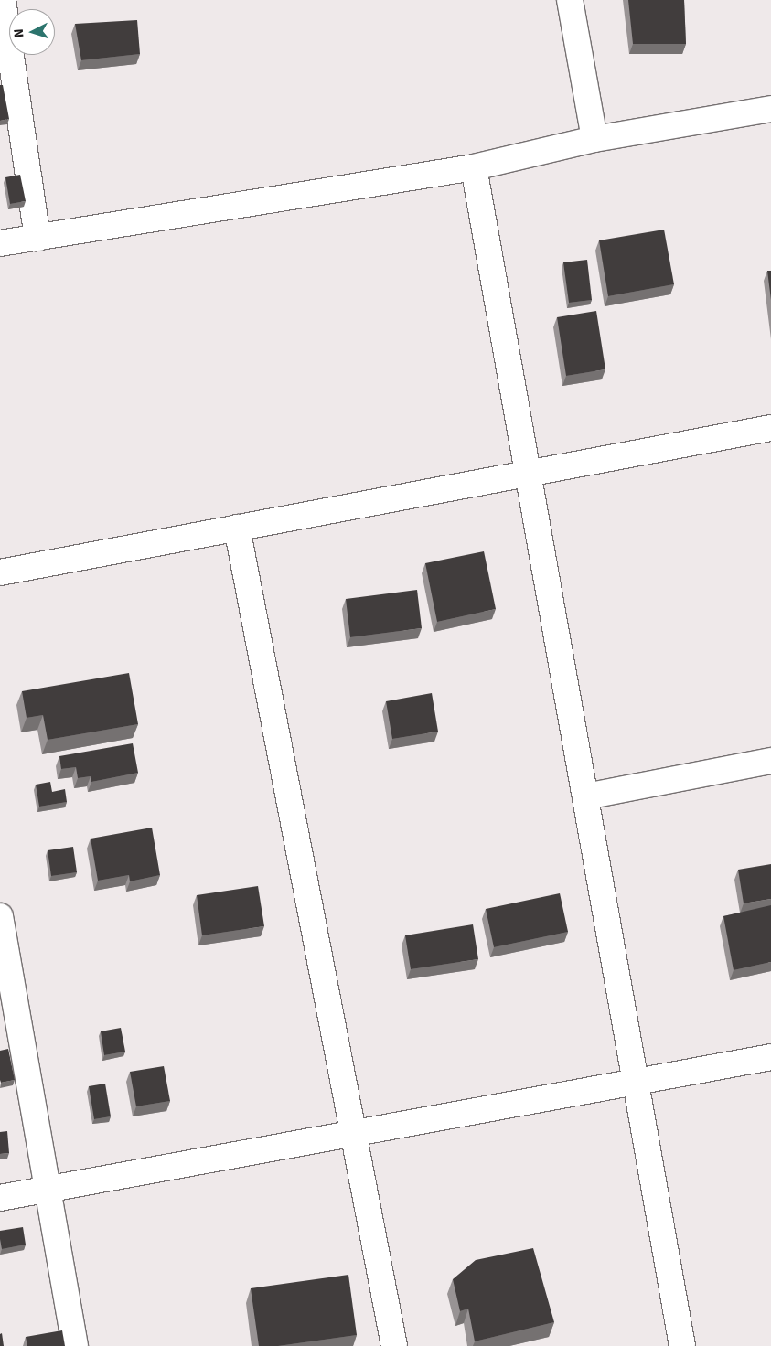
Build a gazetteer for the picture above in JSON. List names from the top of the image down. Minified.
{"north":"left"}
